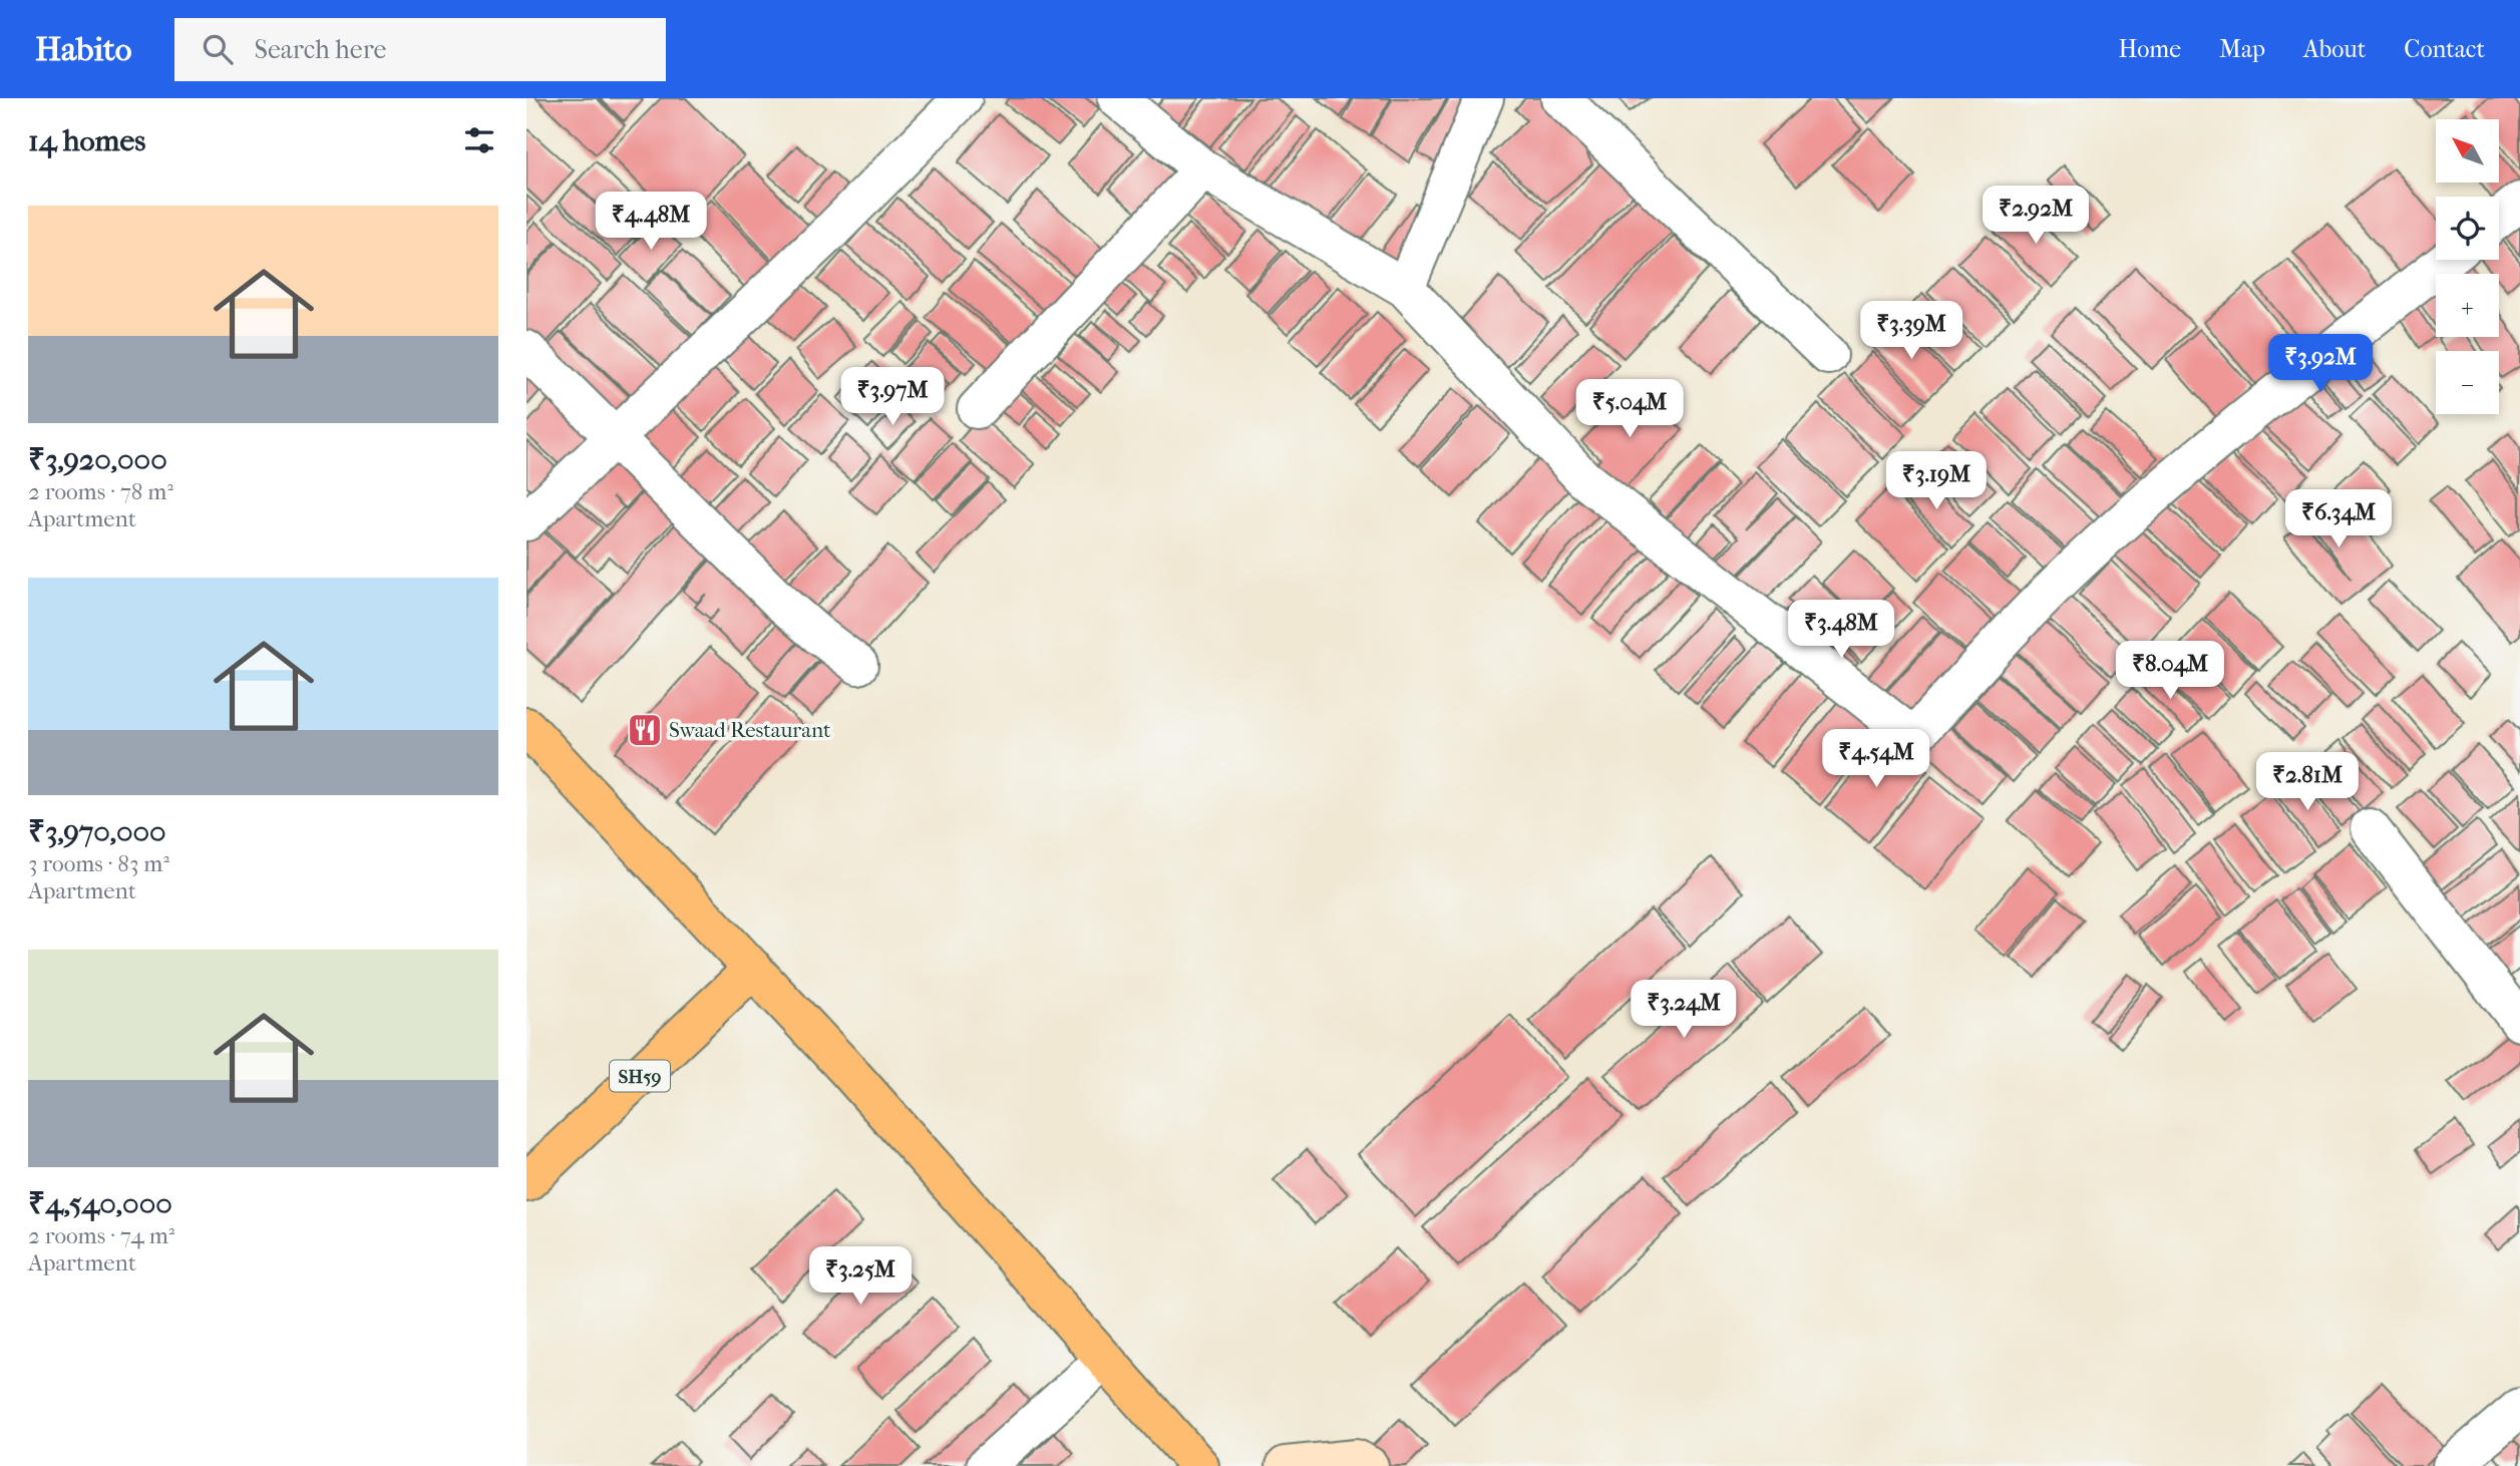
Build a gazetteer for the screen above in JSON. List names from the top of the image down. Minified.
{"streets":{"main road":["SH59"]},"places":{"restaurant":["Swaad Restaurant"]},"north":"top left","page":{"header":"Habito","search":"Search here","nav":["Home","Map","About","Contact"],"heading":"14 homes","map_buttons":["+","−"],"list":[{"name":"₹3,920,000","note":"2 rooms · 78 m² · Apartment"},{"name":"₹3,970,000","note":"3 rooms · 83 m² · Apartment"},{"name":"₹4,540,000","note":"2 rooms · 74 m² · Apartment"}],"price":["₹2.92M","₹4.48M","₹3.39M","₹3.92M","₹3.97M","₹5.04M","₹3.19M","₹6.34M","₹3.48M","₹8.04M","₹4.54M","₹2.81M","₹3.24M","₹3.25M"]}}
